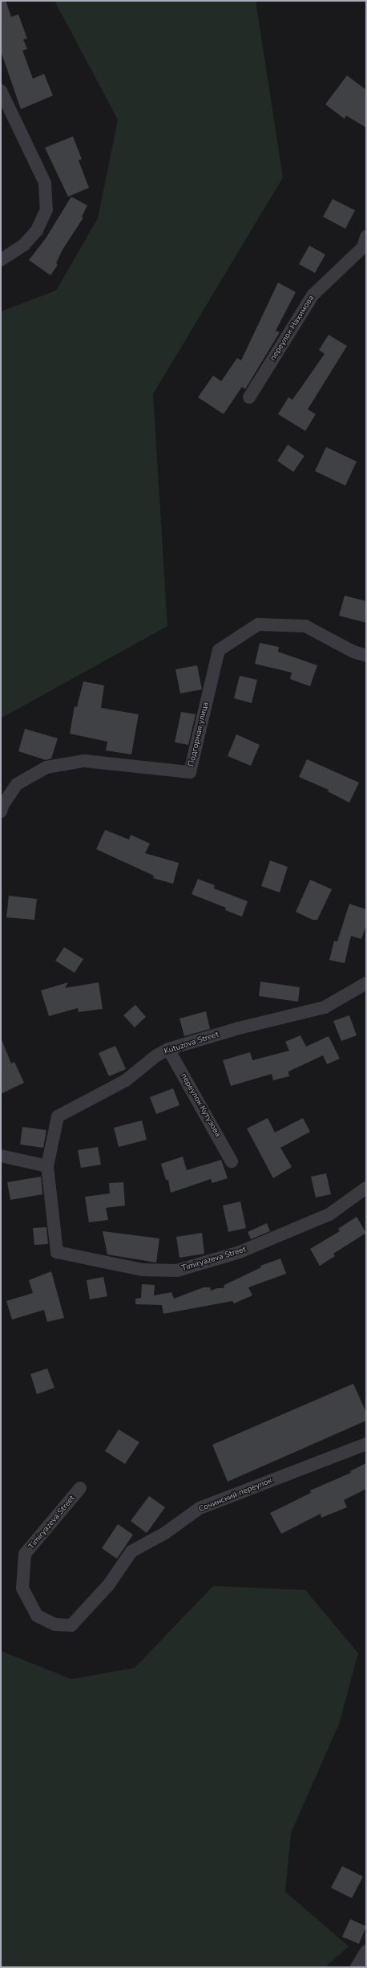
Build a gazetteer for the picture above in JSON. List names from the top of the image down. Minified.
{"streets":{"street":["переулок Нахимова","Подгорная улица","Kutuzova Street","переулок Кутузова","Timiryazeva Street","Сочинский переулок"]},"crossings":[["Kutuzova Street","переулок Кутузова"],["Kutuzova Street","Timiryazeva Street"],["Timiryazeva Street","Сочинский переулок"]]}
